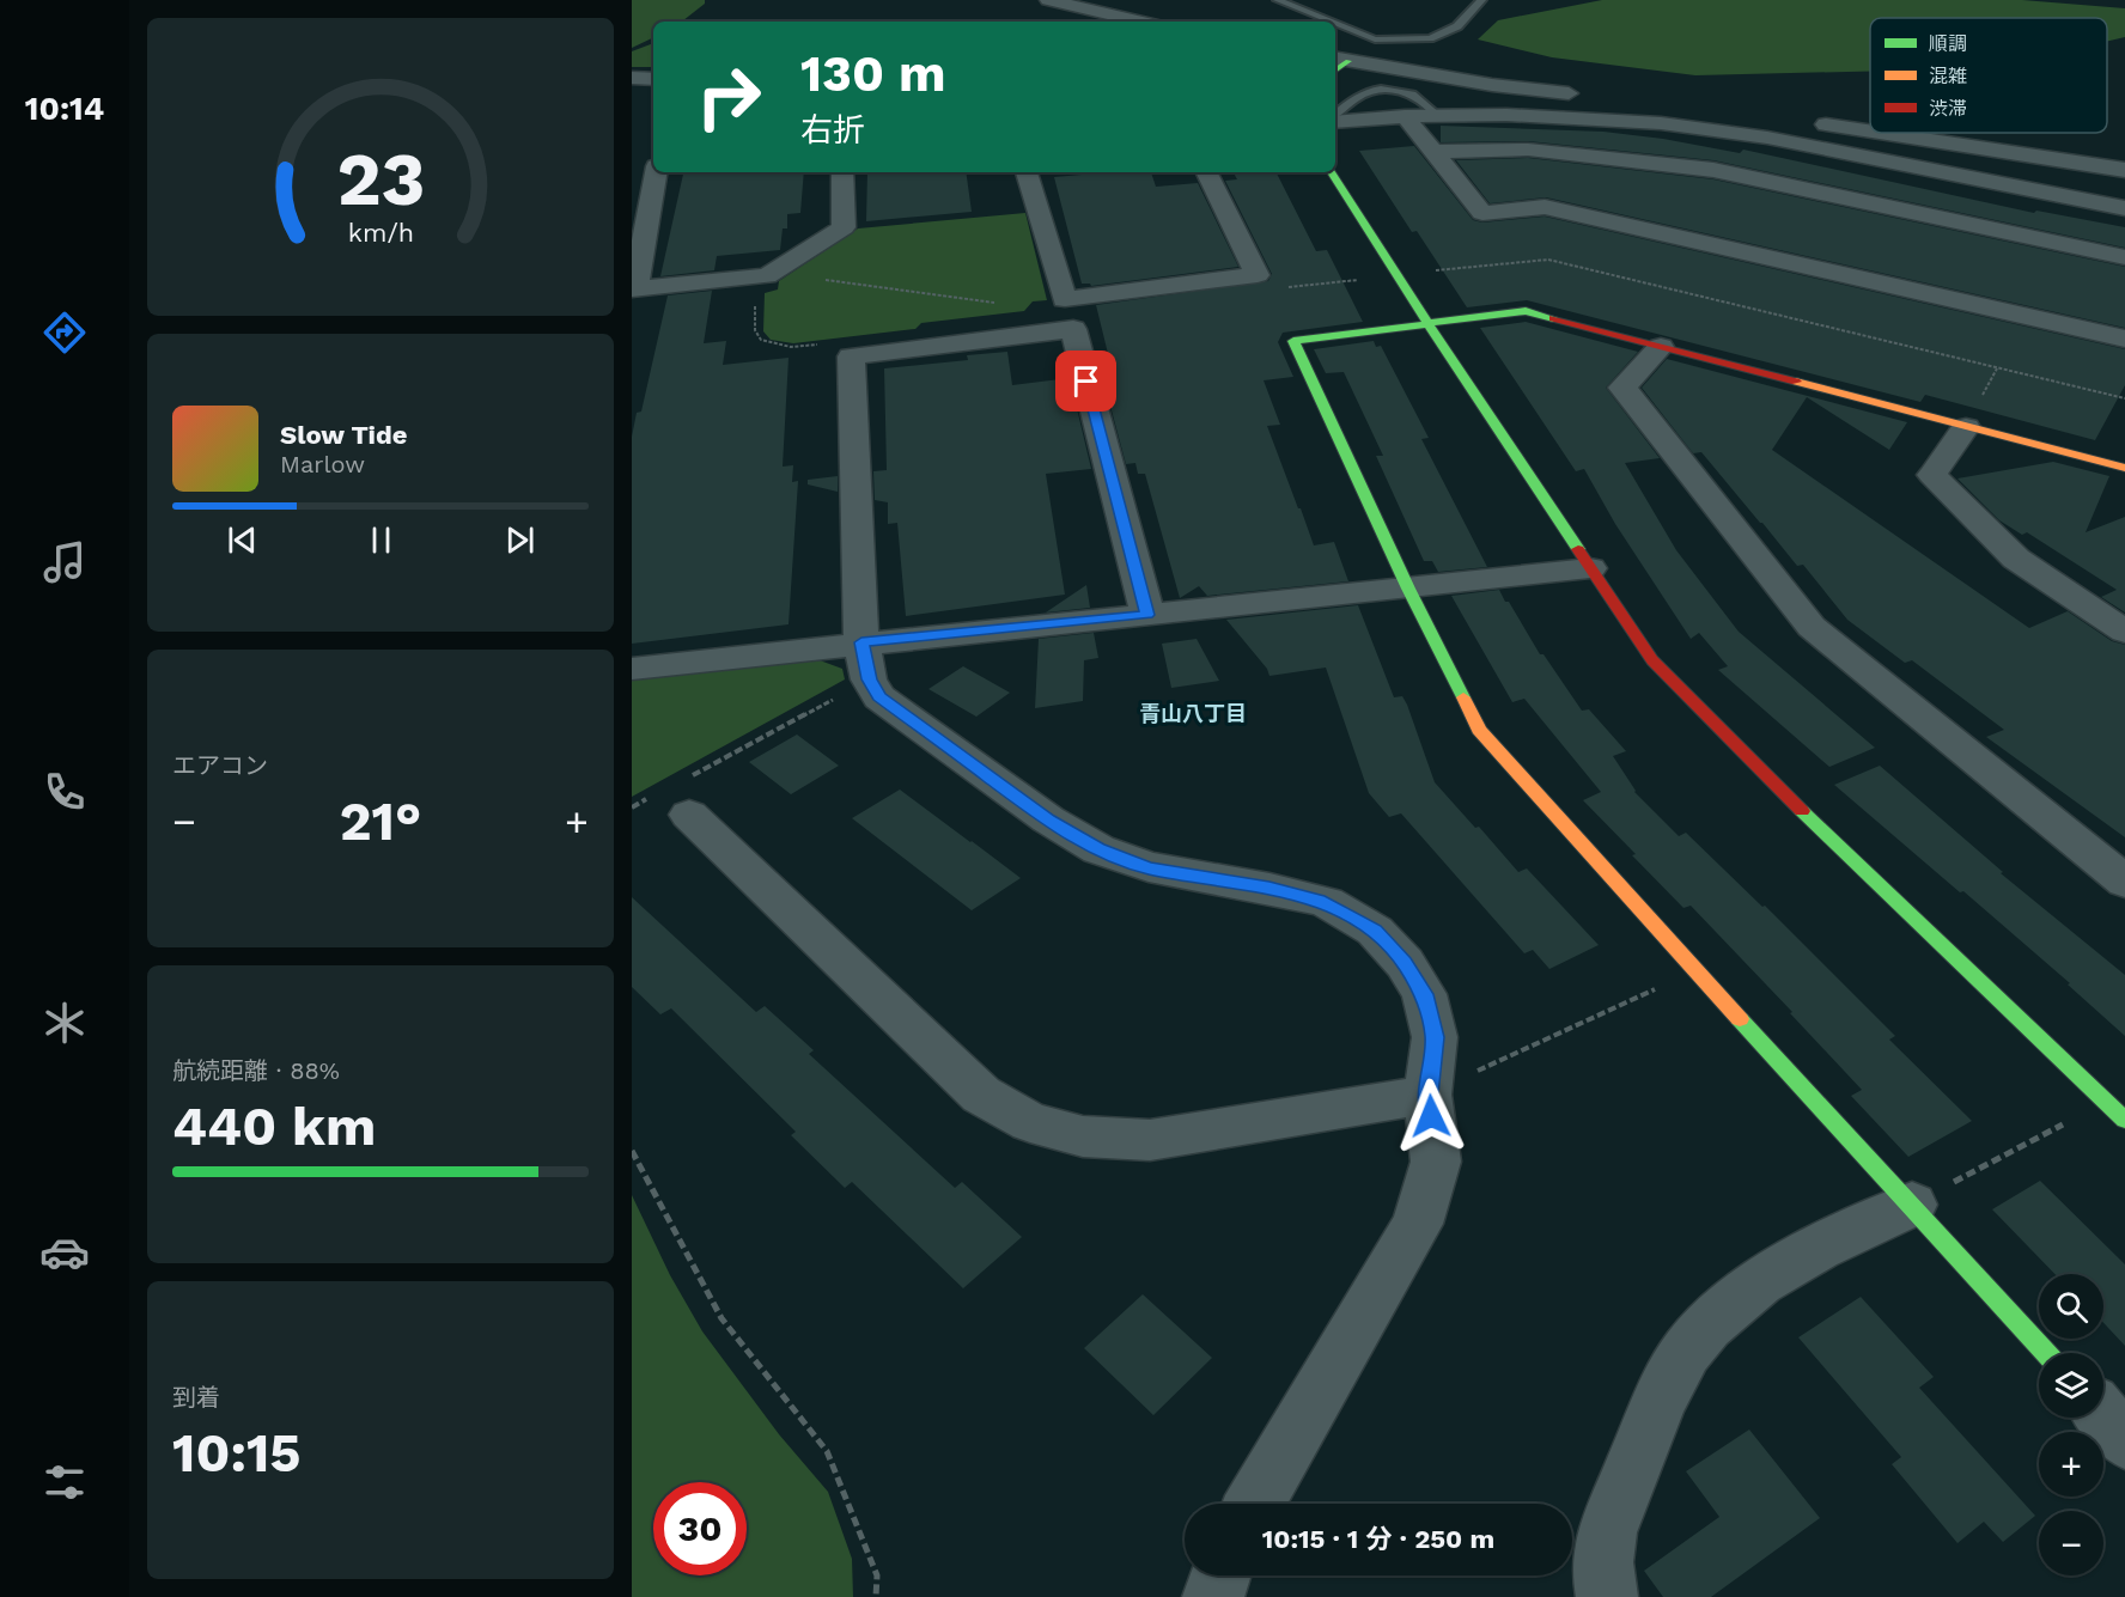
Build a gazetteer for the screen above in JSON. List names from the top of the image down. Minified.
{"districts":["青山八丁目"],"legend":["順調","混雑","渋滞"],"page":{"tabs":"10:14","turn":["130 m","右折"],"song":["Slow Tide","Marlow"],"tile":["エアコン",["航続距離 · 88%","440 km"],["到着","10:15"]],"heat":["−","21°","+"],"map_buttons":["+","−"],"limit":"30","trip":"10:15 · 1 分 · 250 m","gauge":["23","km/h"]}}
